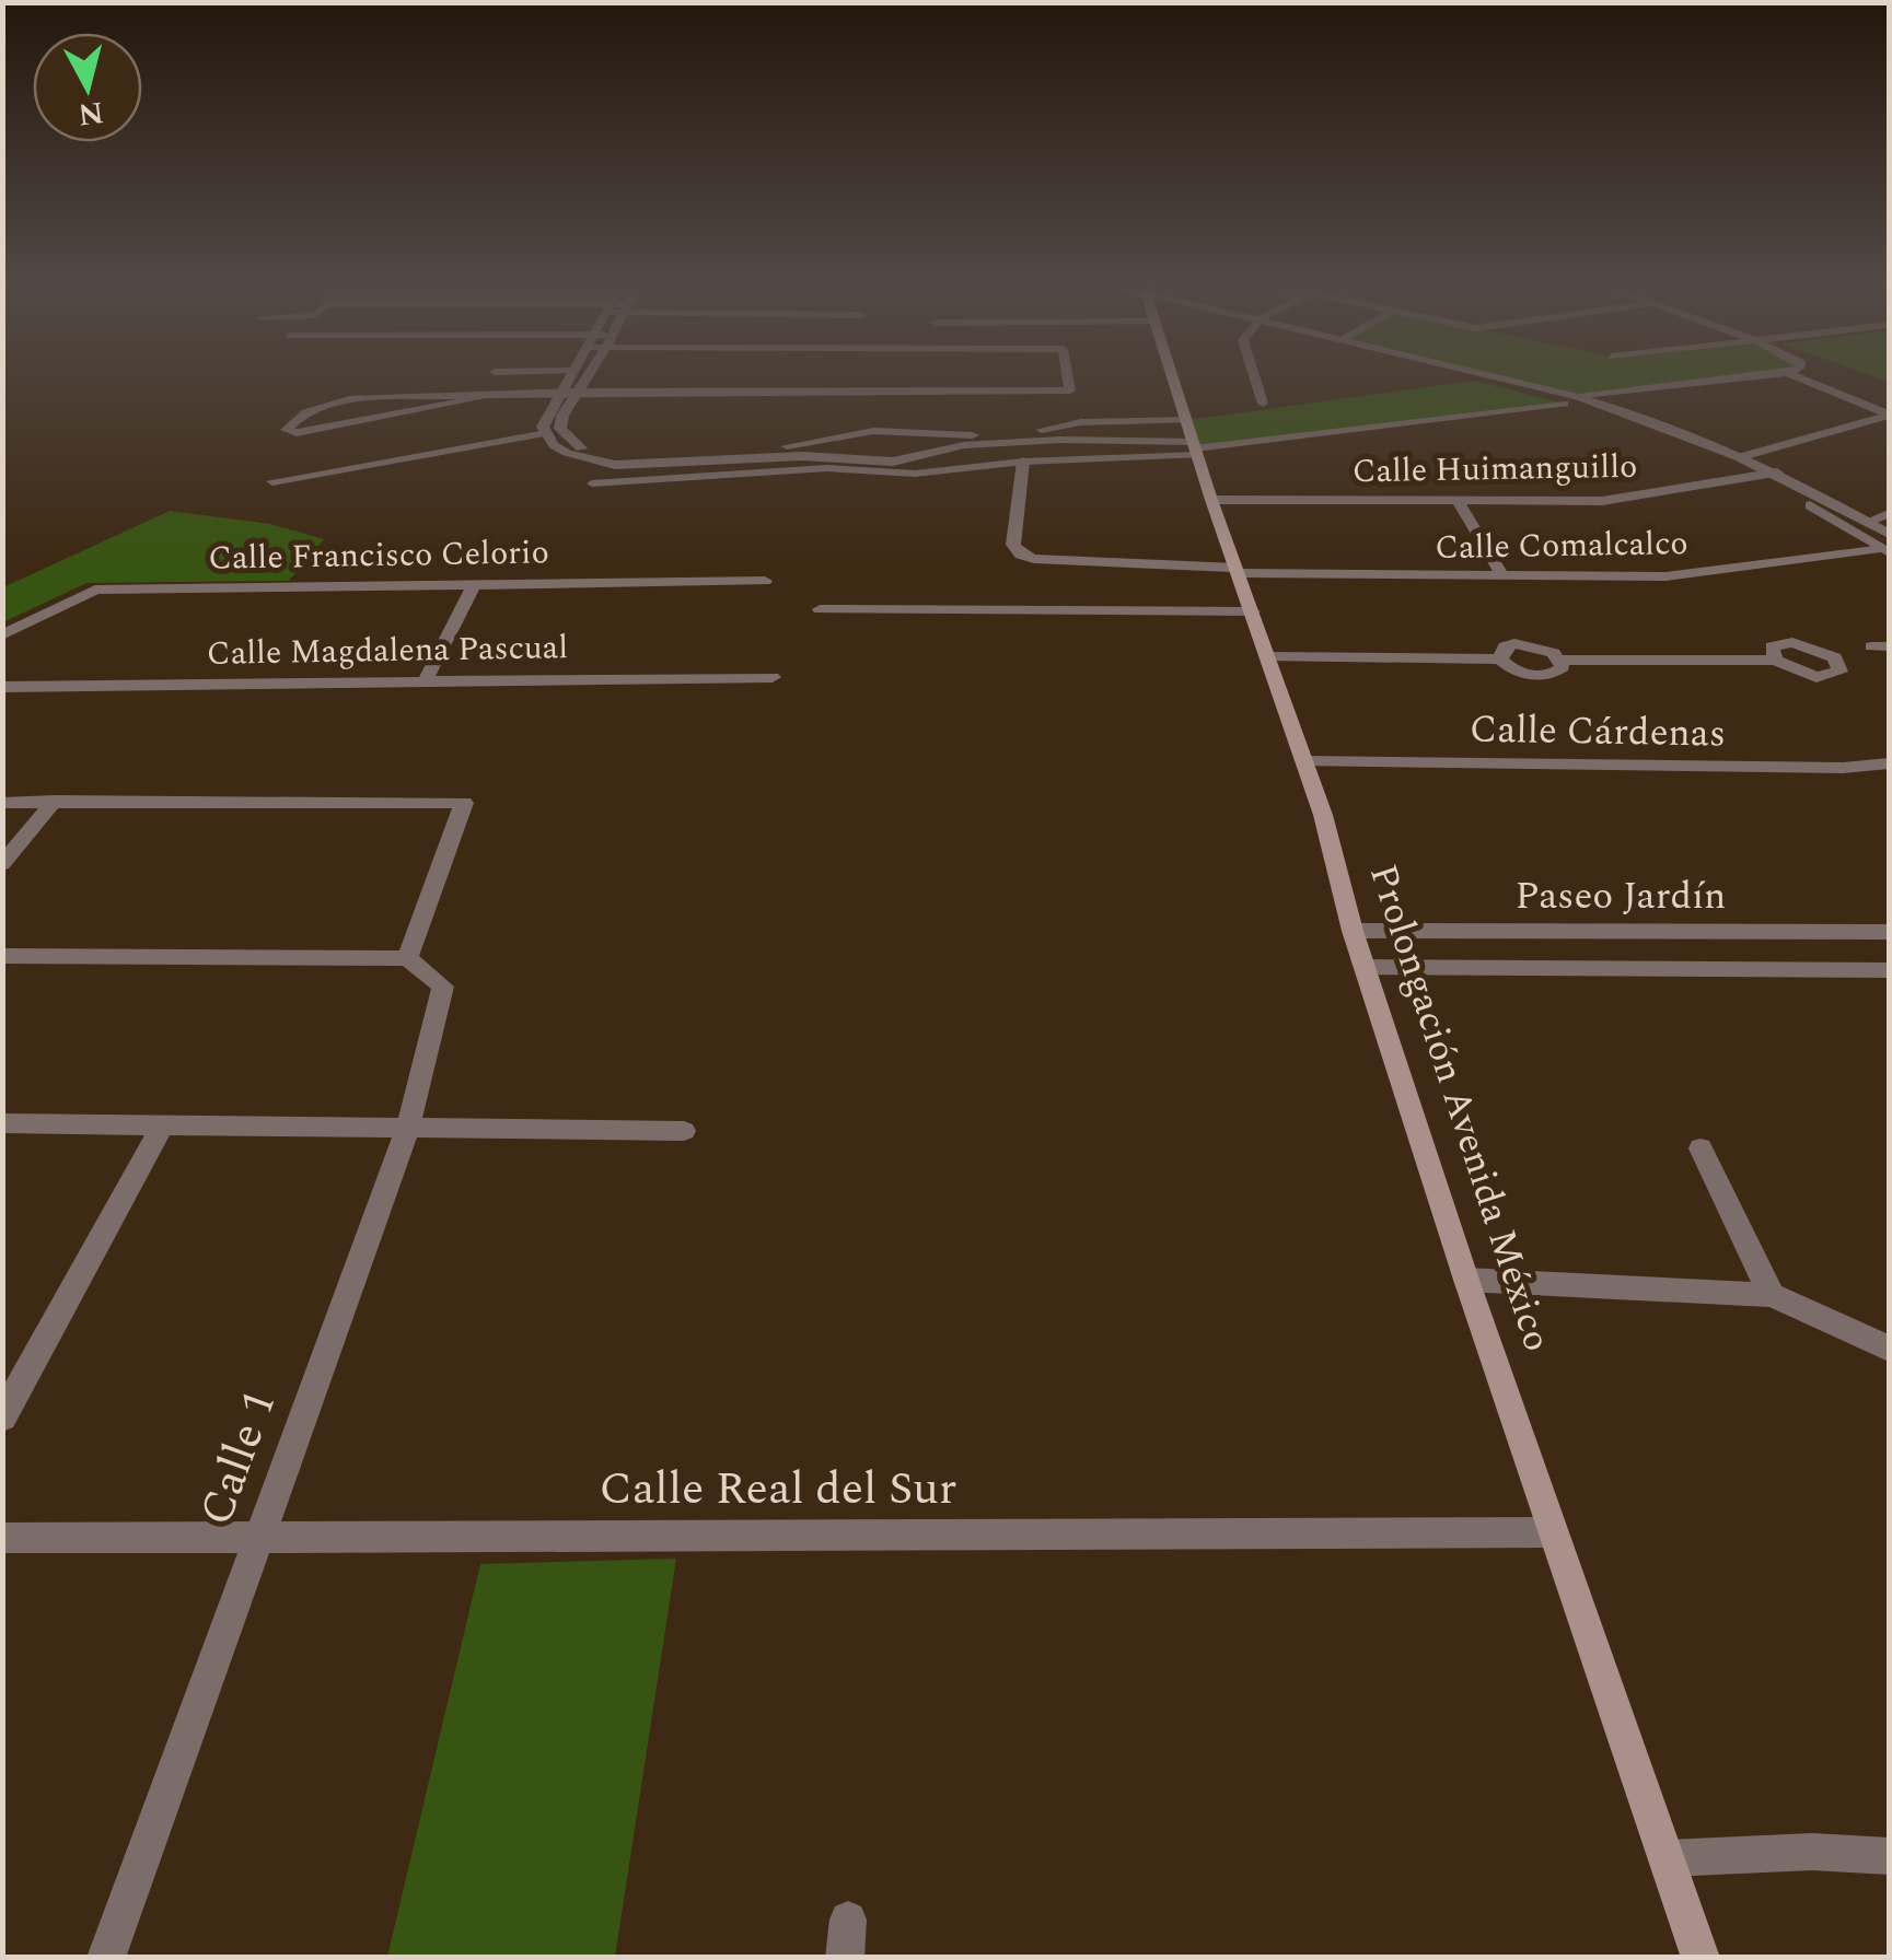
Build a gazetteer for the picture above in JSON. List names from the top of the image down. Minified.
{"streets":{"main road":["Prolongación Avenida México"],"street":["Calle Huimanguillo","Calle Comalcalco","Calle Francisco Celorio","Calle Magdalena Pascual","Calle Cárdenas","Paseo Jardín","Calle 1","Calle Real del Sur"]},"crossings":[["Calle Huimanguillo","Prolongación Avenida México"],["Calle Comalcalco","Prolongación Avenida México"],["Calle Cárdenas","Prolongación Avenida México"],["Paseo Jardín","Prolongación Avenida México"],["Prolongación Avenida México","Calle Real del Sur"],["Calle 1","Calle Real del Sur"]],"north":"bottom"}
